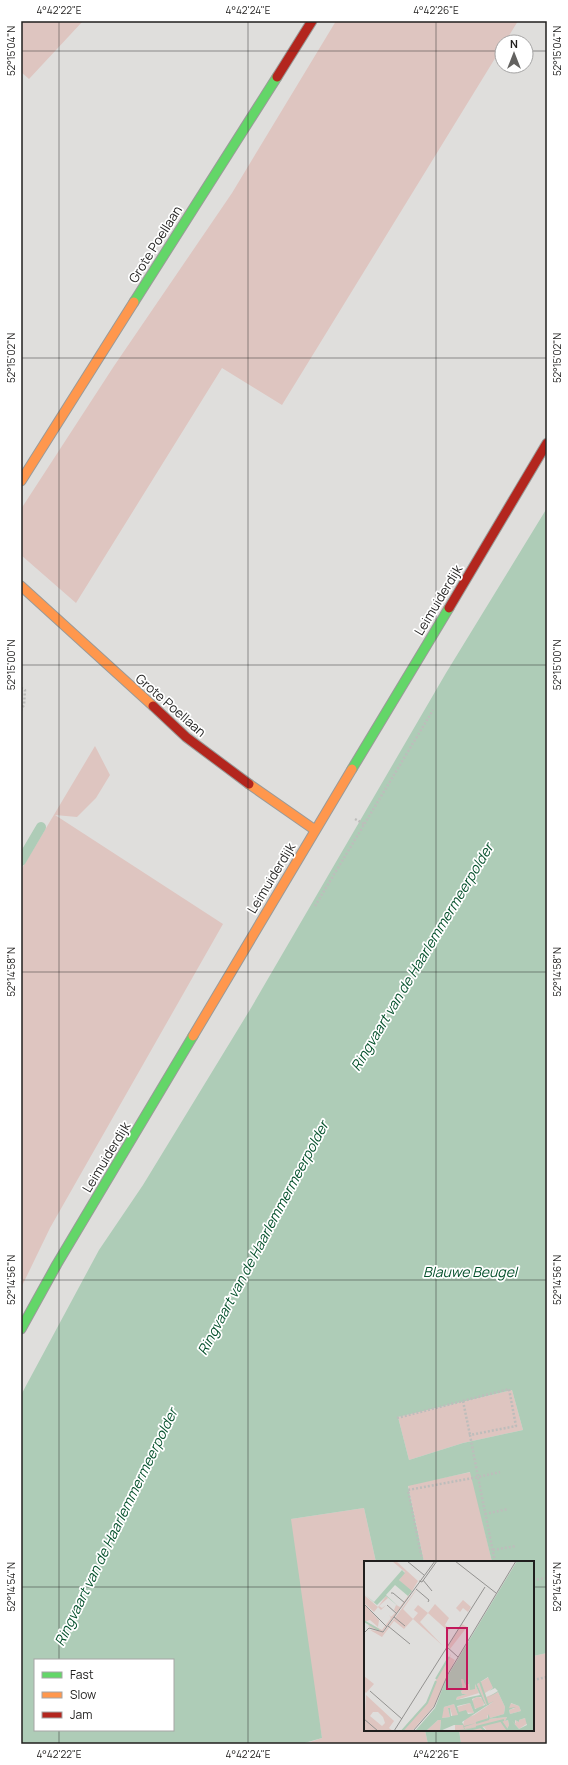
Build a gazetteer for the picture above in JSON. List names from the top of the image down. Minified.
{"streets":{"street":["Grote Poellaan","Leimuiderdijk"]},"crossings":[["Grote Poellaan","Leimuiderdijk"]],"water":["Ringvaart van de Haarlemmermeerpolder","Blauwe Beugel"],"legend":["Fast","Slow","Jam"],"north":"top","coordinates":["4°42'22\"E","4°42'24\"E","4°42'26\"E","52°15'04\"N","52°15'02\"N","52°15'00\"N","52°14'58\"N","52°14'56\"N","52°14'54\"N"]}
